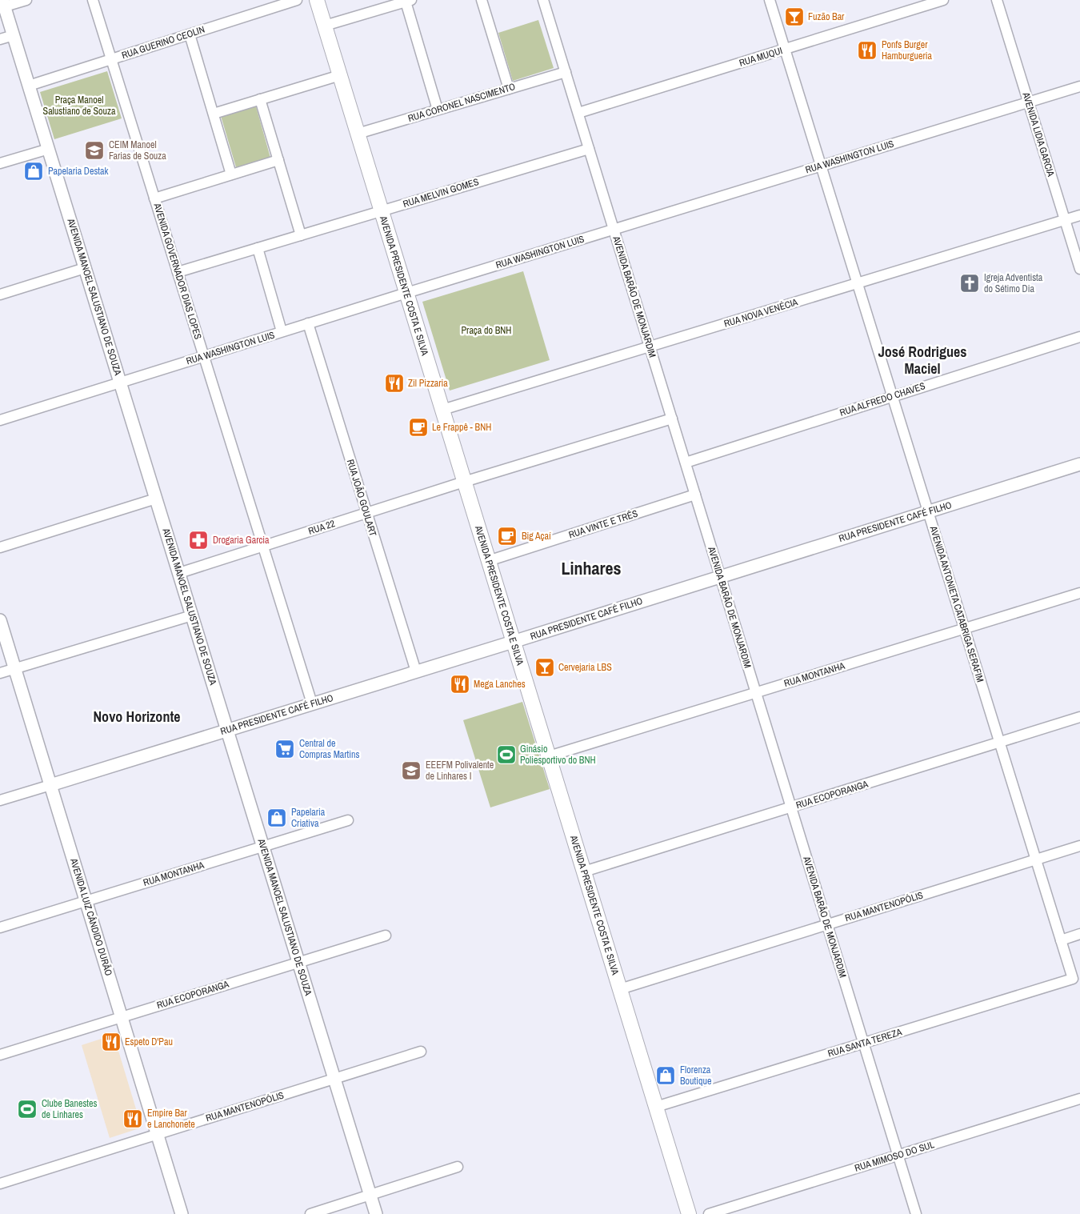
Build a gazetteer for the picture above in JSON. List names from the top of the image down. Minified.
{"streets":{"main road":["AVENIDA PRESIDENTE COSTA E SILVA"],"street":["RUA GUERINO CEOLIN","RUA MUQUI","RUA CORONEL NASCIMENTO","AVENIDA LIDIA GARCIA","RUA WASHINGTON LUIS","RUA MELVIN GOMES","AVENIDA GOVERNADOR DIAS LOPES","AVENIDA MANOEL SALUSTIANO DE SOUZA","AVENIDA BARÃO DE MONJARDIM","RUA NOVA VENÉCIA","RUA ALFREDO CHAVES","RUA JOÃO GOULART","RUA PRESIDENTE CAFÉ FILHO","RUA VINTE E TRÊS","RUA 22","AVENIDA ANTONIETA CATABRIGA SERAFIM","RUA MONTANHA","RUA ECOPORANGA","RUA MANTENOPÓLIS","AVENIDA LUIZ CÂNDIDO DURÃO","RUA SANTA TEREZA","RUA MIMOSO DO SUL"]},"crossings":[["RUA GUERINO CEOLIN","AVENIDA GOVERNADOR DIAS LOPES"],["RUA GUERINO CEOLIN","AVENIDA MANOEL SALUSTIANO DE SOUZA"],["RUA MUQUI","AVENIDA BARÃO DE MONJARDIM"],["RUA MUQUI","AVENIDA ANTONIETA CATABRIGA SERAFIM"],["RUA CORONEL NASCIMENTO","AVENIDA PRESIDENTE COSTA E SILVA"],["RUA CORONEL NASCIMENTO","AVENIDA BARÃO DE MONJARDIM"],["AVENIDA LIDIA GARCIA","RUA WASHINGTON LUIS"],["AVENIDA LIDIA GARCIA","RUA NOVA VENÉCIA"],["RUA WASHINGTON LUIS","AVENIDA GOVERNADOR DIAS LOPES"],["RUA WASHINGTON LUIS","AVENIDA PRESIDENTE COSTA E SILVA"],["RUA WASHINGTON LUIS","AVENIDA MANOEL SALUSTIANO DE SOUZA"],["RUA WASHINGTON LUIS","AVENIDA BARÃO DE MONJARDIM"],["RUA WASHINGTON LUIS","RUA JOÃO GOULART"],["RUA WASHINGTON LUIS","AVENIDA ANTONIETA CATABRIGA SERAFIM"],["RUA MELVIN GOMES","AVENIDA GOVERNADOR DIAS LOPES"],["RUA MELVIN GOMES","AVENIDA PRESIDENTE COSTA E SILVA"],["RUA MELVIN GOMES","AVENIDA BARÃO DE MONJARDIM"],["AVENIDA GOVERNADOR DIAS LOPES","RUA PRESIDENTE CAFÉ FILHO"],["AVENIDA GOVERNADOR DIAS LOPES","RUA 22"],["AVENIDA PRESIDENTE COSTA E SILVA","RUA NOVA VENÉCIA"],["AVENIDA PRESIDENTE COSTA E SILVA","RUA PRESIDENTE CAFÉ FILHO"],["AVENIDA PRESIDENTE COSTA E SILVA","RUA VINTE E TRÊS"],["AVENIDA PRESIDENTE COSTA E SILVA","RUA 22"],["AVENIDA PRESIDENTE COSTA E SILVA","RUA MONTANHA"],["AVENIDA PRESIDENTE COSTA E SILVA","RUA ECOPORANGA"],["AVENIDA PRESIDENTE COSTA E SILVA","RUA MANTENOPÓLIS"],["AVENIDA PRESIDENTE COSTA E SILVA","RUA SANTA TEREZA"],["AVENIDA MANOEL SALUSTIANO DE SOUZA","RUA PRESIDENTE CAFÉ FILHO"],["AVENIDA MANOEL SALUSTIANO DE SOUZA","RUA 22"],["AVENIDA MANOEL SALUSTIANO DE SOUZA","RUA MONTANHA"],["AVENIDA MANOEL SALUSTIANO DE SOUZA","RUA ECOPORANGA"],["AVENIDA MANOEL SALUSTIANO DE SOUZA","RUA MANTENOPÓLIS"],["AVENIDA BARÃO DE MONJARDIM","RUA NOVA VENÉCIA"],["AVENIDA BARÃO DE MONJARDIM","RUA ALFREDO CHAVES"],["AVENIDA BARÃO DE MONJARDIM","RUA PRESIDENTE CAFÉ FILHO"],["AVENIDA BARÃO DE MONJARDIM","RUA VINTE E TRÊS"],["AVENIDA BARÃO DE MONJARDIM","RUA MONTANHA"],["AVENIDA BARÃO DE MONJARDIM","RUA ECOPORANGA"],["AVENIDA BARÃO DE MONJARDIM","RUA MANTENOPÓLIS"],["AVENIDA BARÃO DE MONJARDIM","RUA SANTA TEREZA"],["AVENIDA BARÃO DE MONJARDIM","RUA MIMOSO DO SUL"],["RUA NOVA VENÉCIA","AVENIDA ANTONIETA CATABRIGA SERAFIM"],["RUA ALFREDO CHAVES","AVENIDA ANTONIETA CATABRIGA SERAFIM"],["RUA JOÃO GOULART","RUA PRESIDENTE CAFÉ FILHO"],["RUA JOÃO GOULART","RUA 22"],["RUA PRESIDENTE CAFÉ FILHO","AVENIDA ANTONIETA CATABRIGA SERAFIM"],["RUA PRESIDENTE CAFÉ FILHO","AVENIDA LUIZ CÂNDIDO DURÃO"],["AVENIDA ANTONIETA CATABRIGA SERAFIM","RUA MONTANHA"],["AVENIDA ANTONIETA CATABRIGA SERAFIM","RUA ECOPORANGA"],["AVENIDA ANTONIETA CATABRIGA SERAFIM","RUA MANTENOPÓLIS"],["AVENIDA ANTONIETA CATABRIGA SERAFIM","RUA SANTA TEREZA"],["RUA MONTANHA","AVENIDA LUIZ CÂNDIDO DURÃO"],["RUA ECOPORANGA","AVENIDA LUIZ CÂNDIDO DURÃO"],["RUA MANTENOPÓLIS","AVENIDA LUIZ CÂNDIDO DURÃO"]],"districts":["José Rodrigues Maciel","Linhares","Novo Horizonte"],"parks":["Praça Manoel Salustiano de Souza","Praça do BNH"],"places":{"bar":["Fuzão Bar","Cervejaria LBS"],"restaurant":["Ponfs Burger Hamburgueria","Zil Pizzaria","Mega Lanches","Espeto D'Pau","Empire Bar e Lanchonete"],"school or university":["CEIM Manoel Farias de Souza","EEEFM Polivalente de Linhares I"],"shop":["Papelaria Destak","Papelaria Criativa","Florenza Boutique"],"church":["Igreja Adventista do Sétimo Dia"],"cafe":["Le Frappê - BNH","Big Açaí"],"pharmacy":["Drogaria Garcia"],"supermarket":["Central de Compras Martins"],"sports":["Ginásio Poliesportivo do BNH","Clube Banestes de Linhares"]}}
